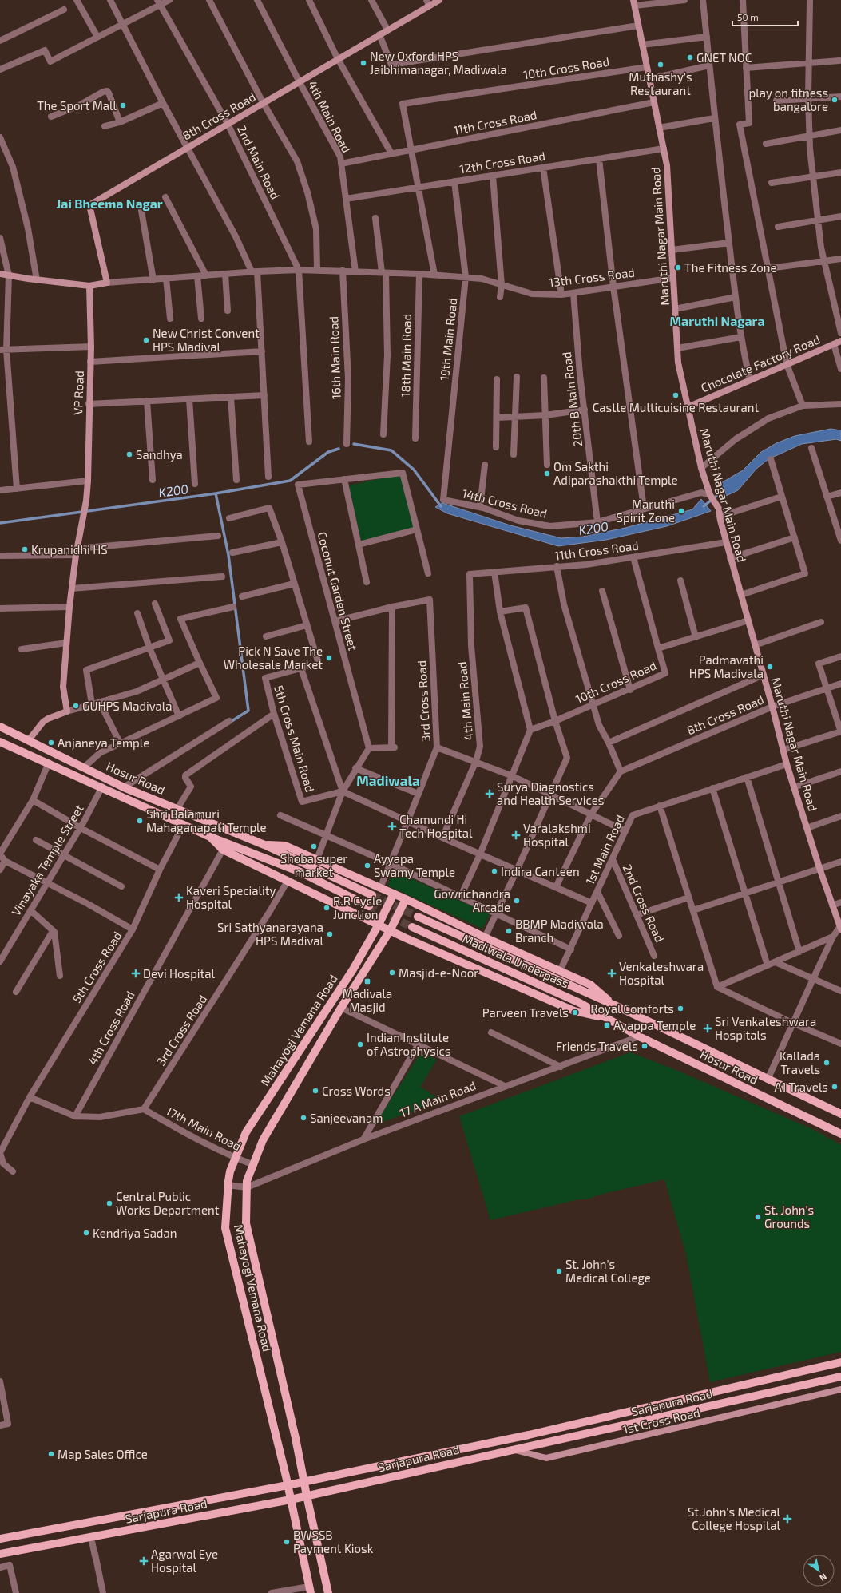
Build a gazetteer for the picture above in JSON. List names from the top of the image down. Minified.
{"streets":{"main road":["Hosur Road","Madiwala Underpass","Mahayogi Vemana Road","Sarjapura Road"],"street":["10th Cross Road","8th Cross Road","4th Main Road","11th Cross Road","2nd Main Road","12th Cross Road","Maruthi Nagar Main Road","13th Cross Road","19th Main Road","18th Main Road","16th Main Road","Chocolate Factory Road","VP Road","20th B Main Road","14th Cross Road","Coconut Garden Street","3rd Cross Road","5th Cross Main Road","1st Main Road","Vinayaka Temple Street","2nd Cross Road","5th Cross Road","4th Cross Road","17 A Main Road","17th Main Road","1st Cross Road"]},"crossings":[["10th Cross Road","11th Cross Road"],["10th Cross Road","Maruthi Nagar Main Road"],["8th Cross Road","4th Main Road"],["8th Cross Road","2nd Main Road"],["8th Cross Road","Maruthi Nagar Main Road"],["8th Cross Road","13th Cross Road"],["4th Main Road","11th Cross Road"],["4th Main Road","12th Cross Road"],["4th Main Road","13th Cross Road"],["11th Cross Road","Maruthi Nagar Main Road"],["2nd Main Road","13th Cross Road"],["12th Cross Road","Maruthi Nagar Main Road"],["12th Cross Road","19th Main Road"],["Maruthi Nagar Main Road","13th Cross Road"],["Maruthi Nagar Main Road","Chocolate Factory Road"],["Maruthi Nagar Main Road","14th Cross Road"],["Maruthi Nagar Main Road","1st Main Road"],["13th Cross Road","19th Main Road"],["13th Cross Road","18th Main Road"],["13th Cross Road","16th Main Road"],["13th Cross Road","20th B Main Road"],["19th Main Road","14th Cross Road"],["20th B Main Road","14th Cross Road"],["Coconut Garden Street","3rd Cross Road"],["3rd Cross Road","17th Main Road"],["Hosur Road","Vinayaka Temple Street"],["Hosur Road","Madiwala Underpass"],["Hosur Road","17 A Main Road"],["1st Main Road","2nd Cross Road"],["Vinayaka Temple Street","5th Cross Road"],["Mahayogi Vemana Road","17 A Main Road"],["Mahayogi Vemana Road","17th Main Road"],["Mahayogi Vemana Road","Sarjapura Road"],["Sarjapura Road","1st Cross Road"]],"districts":["Jai Bheema Nagar","Maruthi Nagara","Madiwala"],"water":["K200"],"places":{"other":["GNET NOC","New Oxford HPS Jaibhimanagar, Madiwala","Muthashy's Restaurant","play on fitness bangalore","The Sport Mall","The Fitness Zone","New Christ Convent HPS Madival","Castle Multicuisine Restaurant","Sandhya","Om Sakthi Adiparashakthi Temple","Maruthi Spirit Zone","Krupanidhi HS","Pick N Save The Wholesale Market","Padmavathi HPS Madivala","GUHPS Madivala","Anjaneya Temple","Shri Balamuri Mahaganapati Temple","Shoba super market","Ayyapa Swamy Temple","Indira Canteen","Gowrichandra Arcade","R.R Cycle Junction","BBMP Madiwala Branch","Sri Sathyanarayana HPS Madival","Masjid-e-Noor","Royal Comforts","Parveen Travels","Indian Institute of Astrophysics","Friends Travels","Kallada Travels","A1 Travels","Cross Words","Sanjeevanam","Central Public Works Department","St. John's Grounds","Kendriya Sadan","St. John's Medical College","Map Sales Office","BWSSB Payment Kiosk"],"health":["Surya Diagnostics and Health Services","Chamundi Hi Tech Hospital","Varalakshmi Hospital","Kaveri Speciality Hospital","Devi Hospital","Venkateshwara Hospital","Sri Venkateshwara Hospitals","St.John's Medical College Hospital","Agarwal Eye Hospital"],"transit":["Madivala Masjid","Ayappa Temple"]},"scale_bar":"50 m","north":"bottom right"}
